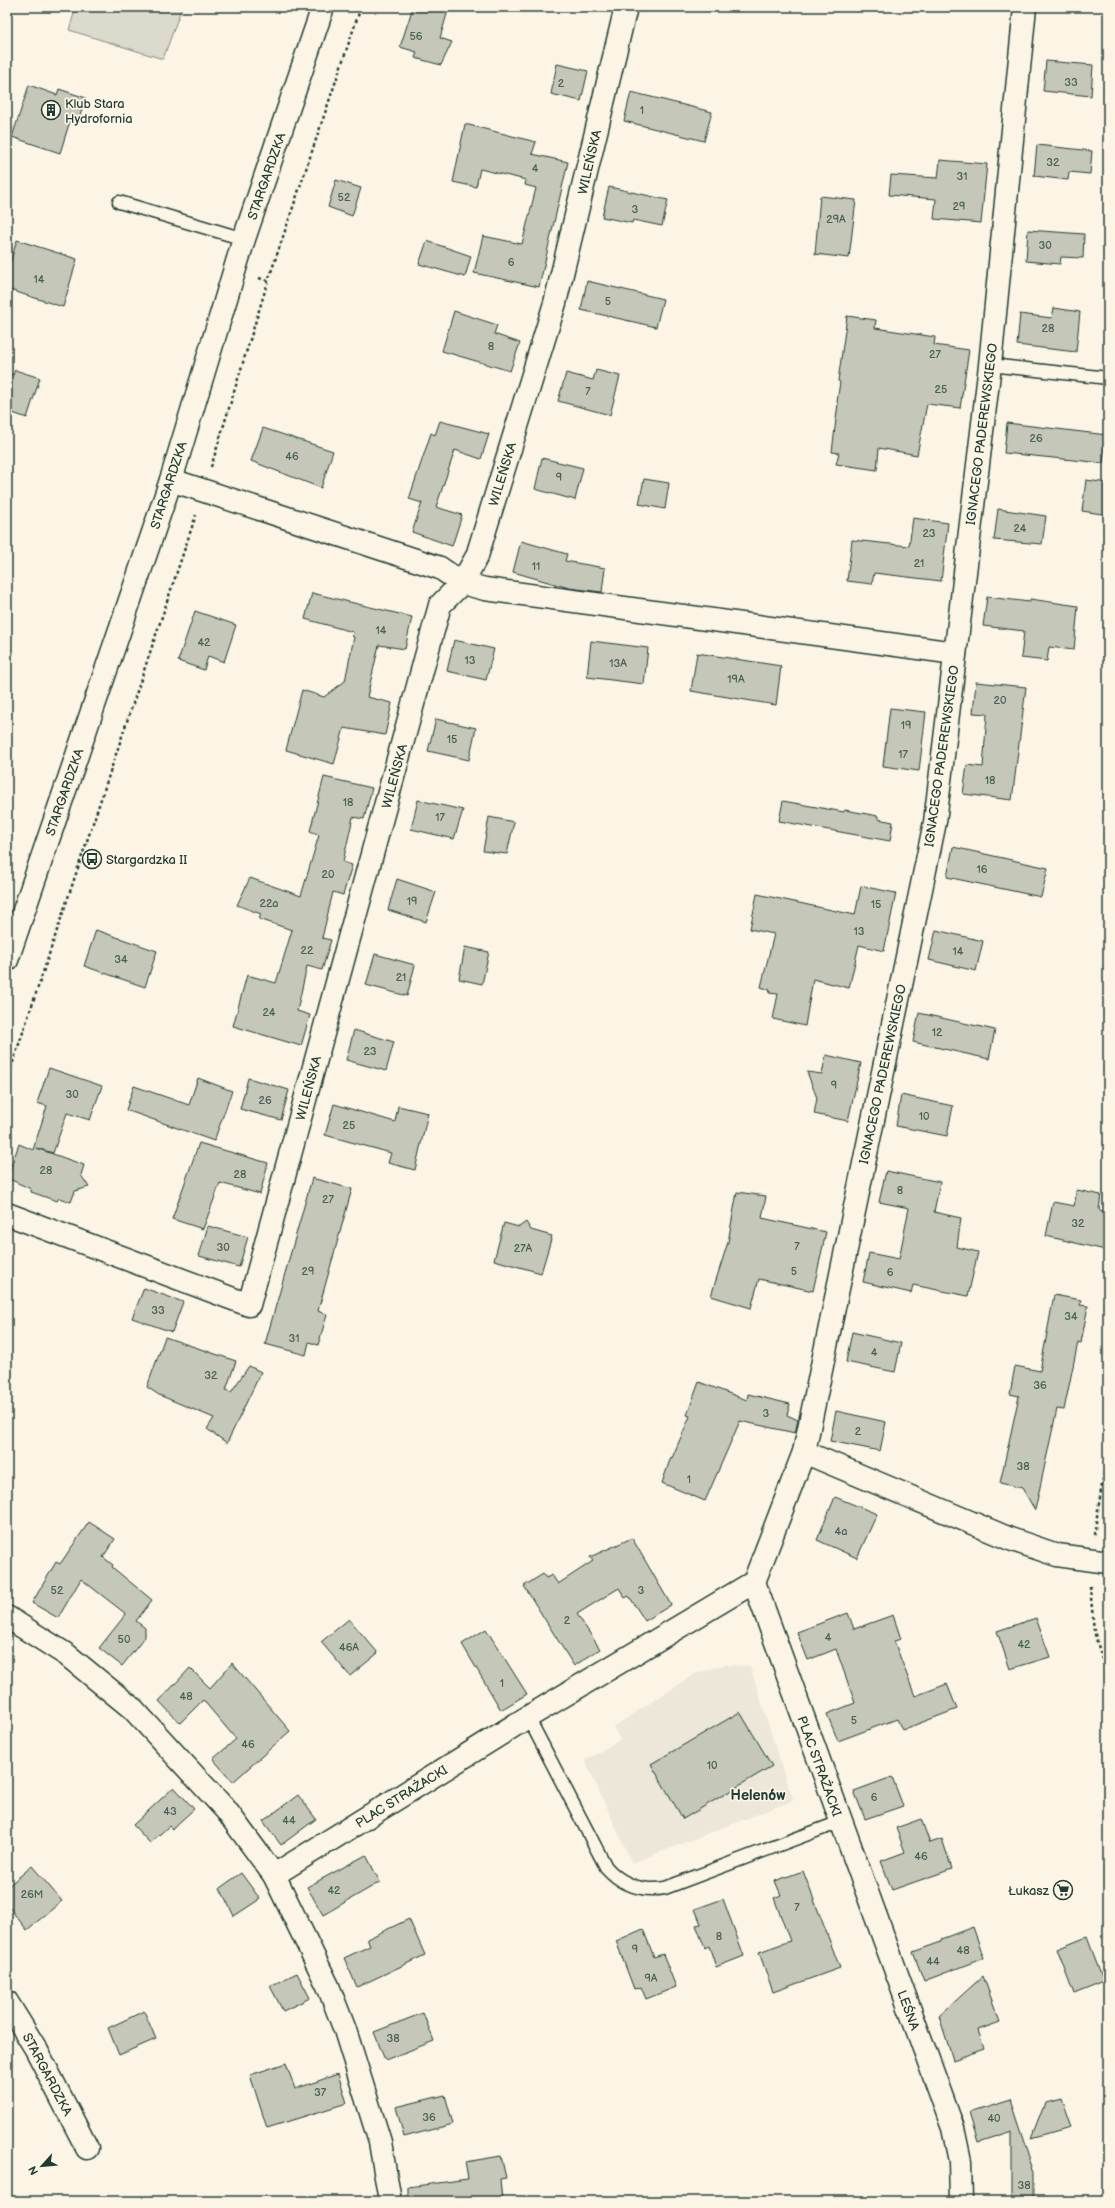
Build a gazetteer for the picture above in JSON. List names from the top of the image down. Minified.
{"streets":{"street":["WILEŃSKA","STARGARDZKA","IGNACEGO PADEREWSKIEGO","PLAC STRAŻACKI","LEŚNA"]},"crossings":[["IGNACEGO PADEREWSKIEGO","PLAC STRAŻACKI"],["PLAC STRAŻACKI","LEŚNA"]],"districts":["Helenów"],"places":{"building":["Klub Stara Hydrofornia"],"bus stop":["Stargardzka II"],"supermarket":["Łukasz"]},"house_numbers":["56","33","2","1","32","4","31","52","29","3","29A","30","6","14","5","28","8","27","25","7","26","46","9","24","23","21","11","14","42","13","13A","19A","20","19","15","17","18","18","17","16","20","19","22a","15","13","22","14","34","21","24","12","23","9","30","26","10","25","28","28","8","27","32","7","30","27A","29","5","6","33","34","31","4","32","36","3","2","38","1","4a","52","3","2","4","50","42","46A","1","48","5","46","10","6","43","44","46","42","26M","7","8","9","48","44","9A","38","37","36","40","38"],"north":"bottom left"}
